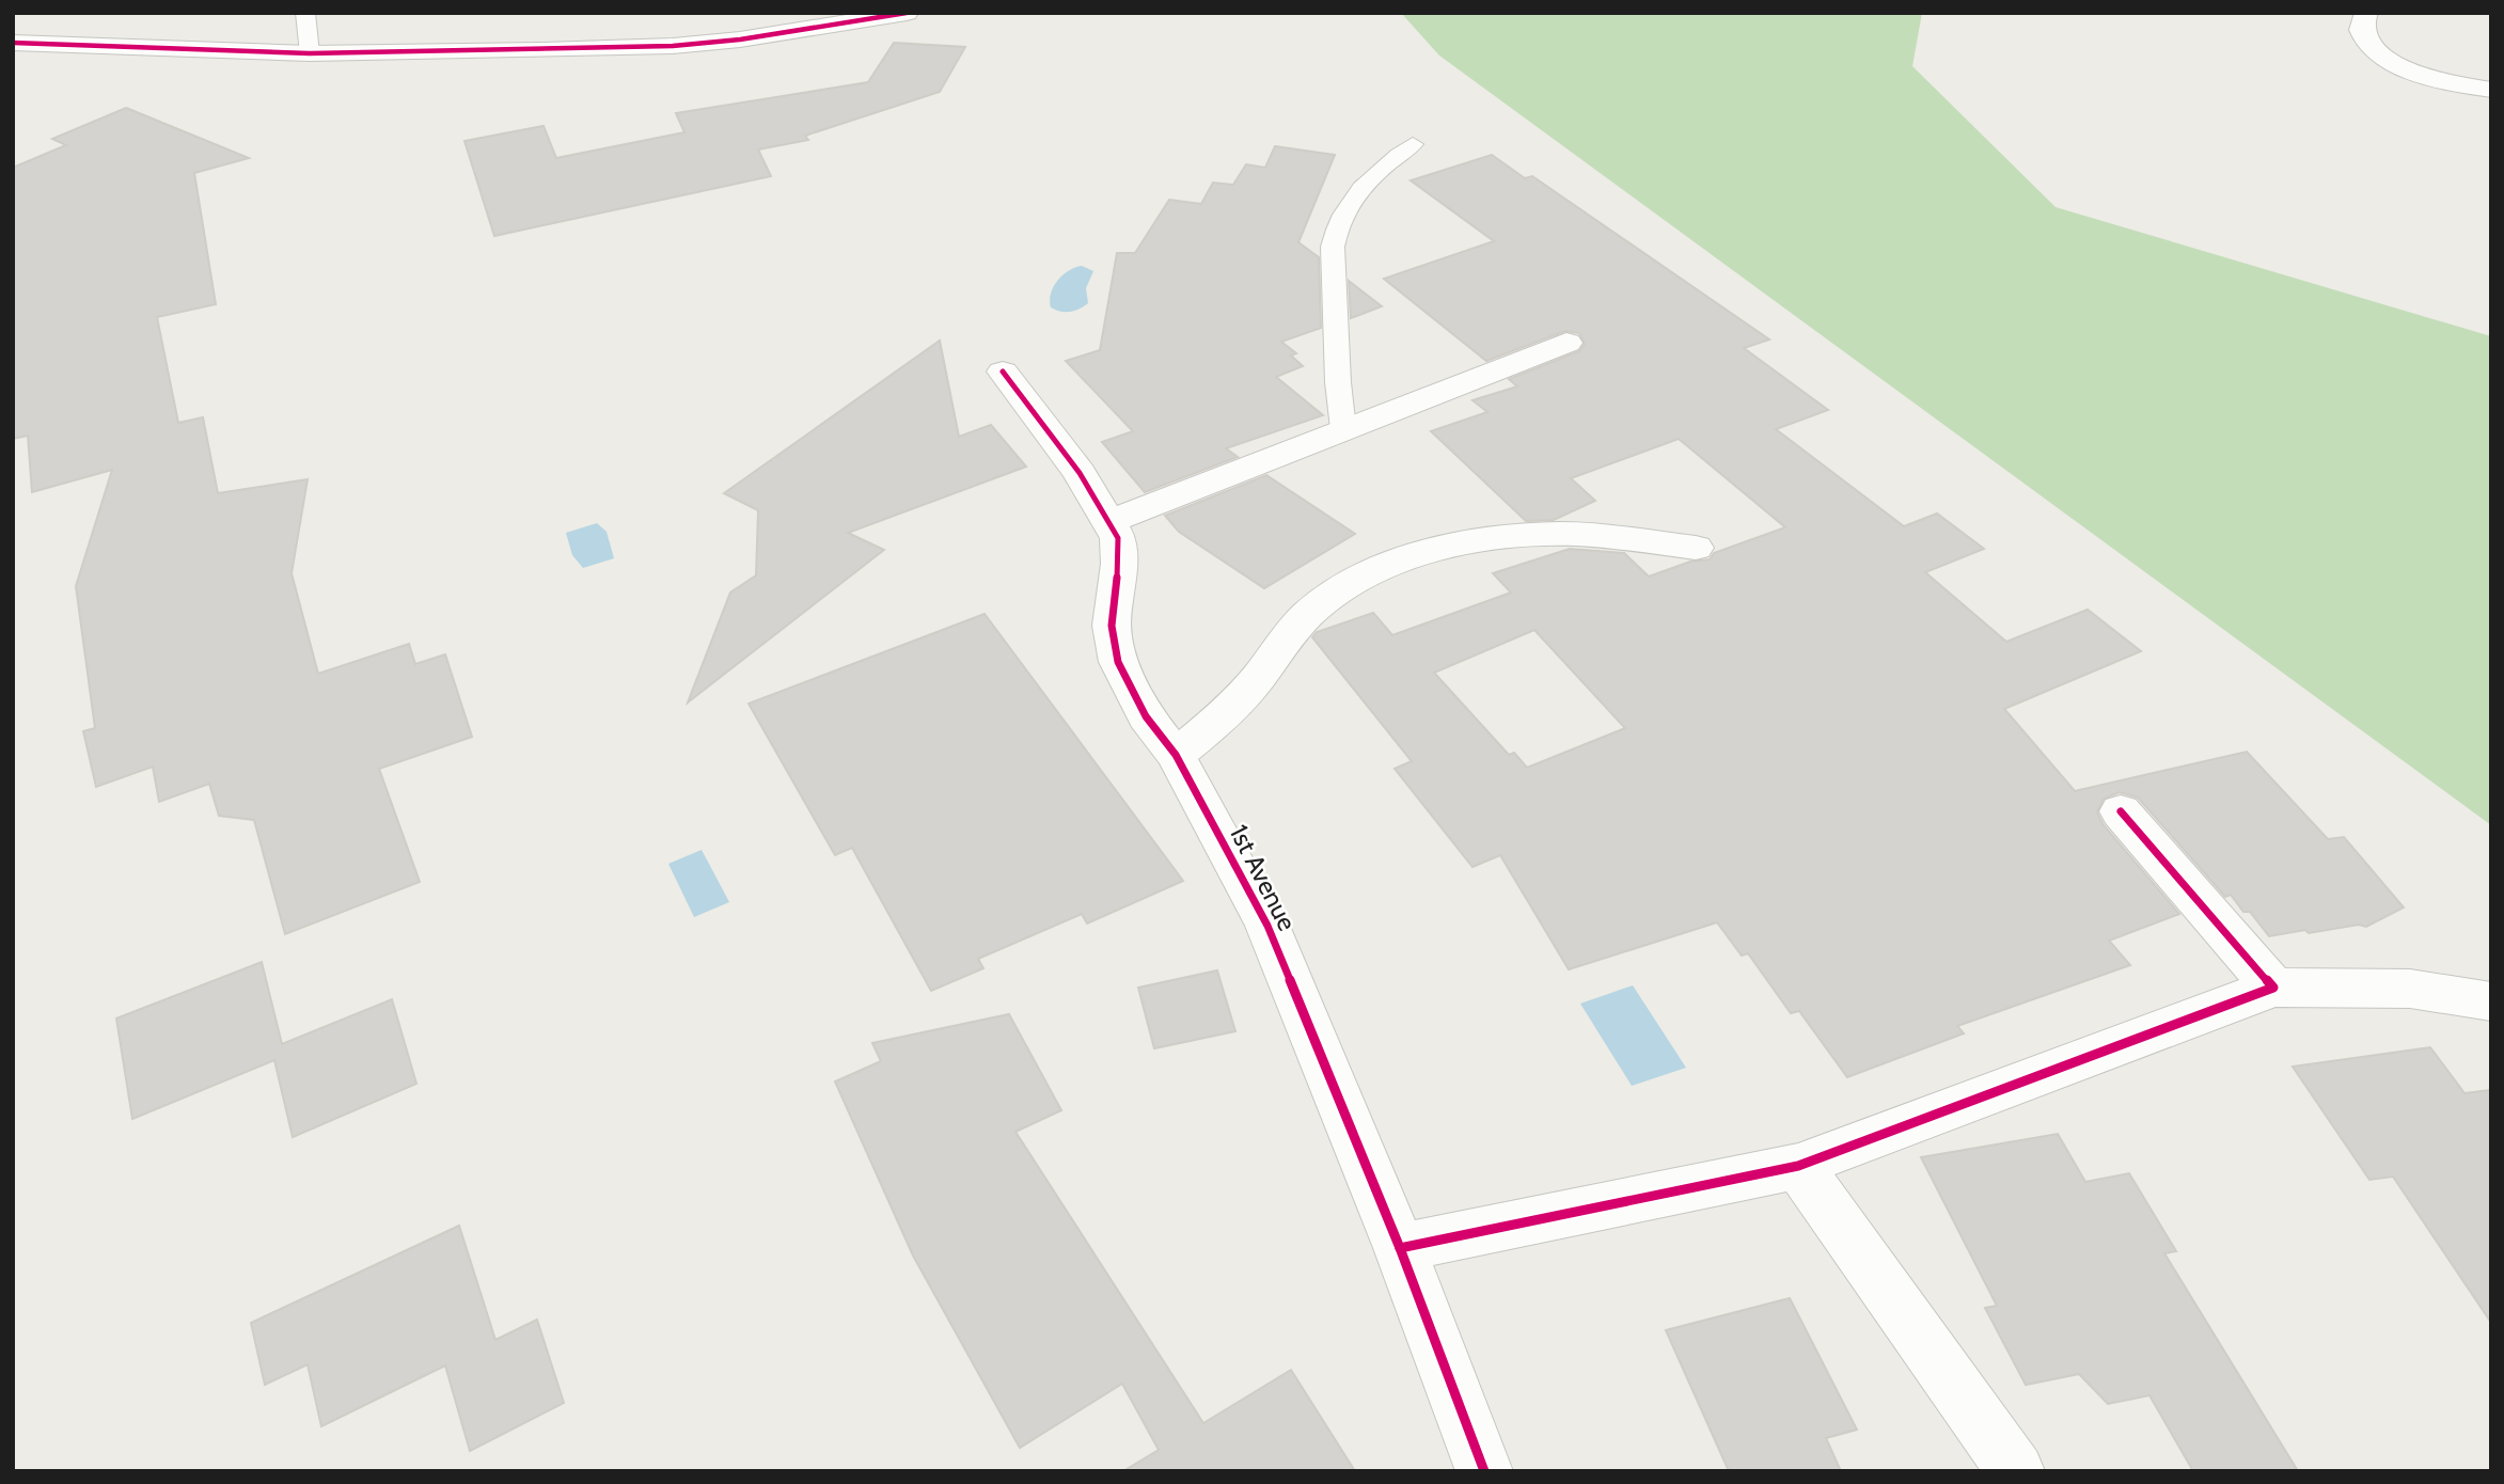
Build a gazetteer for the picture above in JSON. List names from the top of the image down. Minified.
{"streets":{"street":["1st Avenue"]}}
